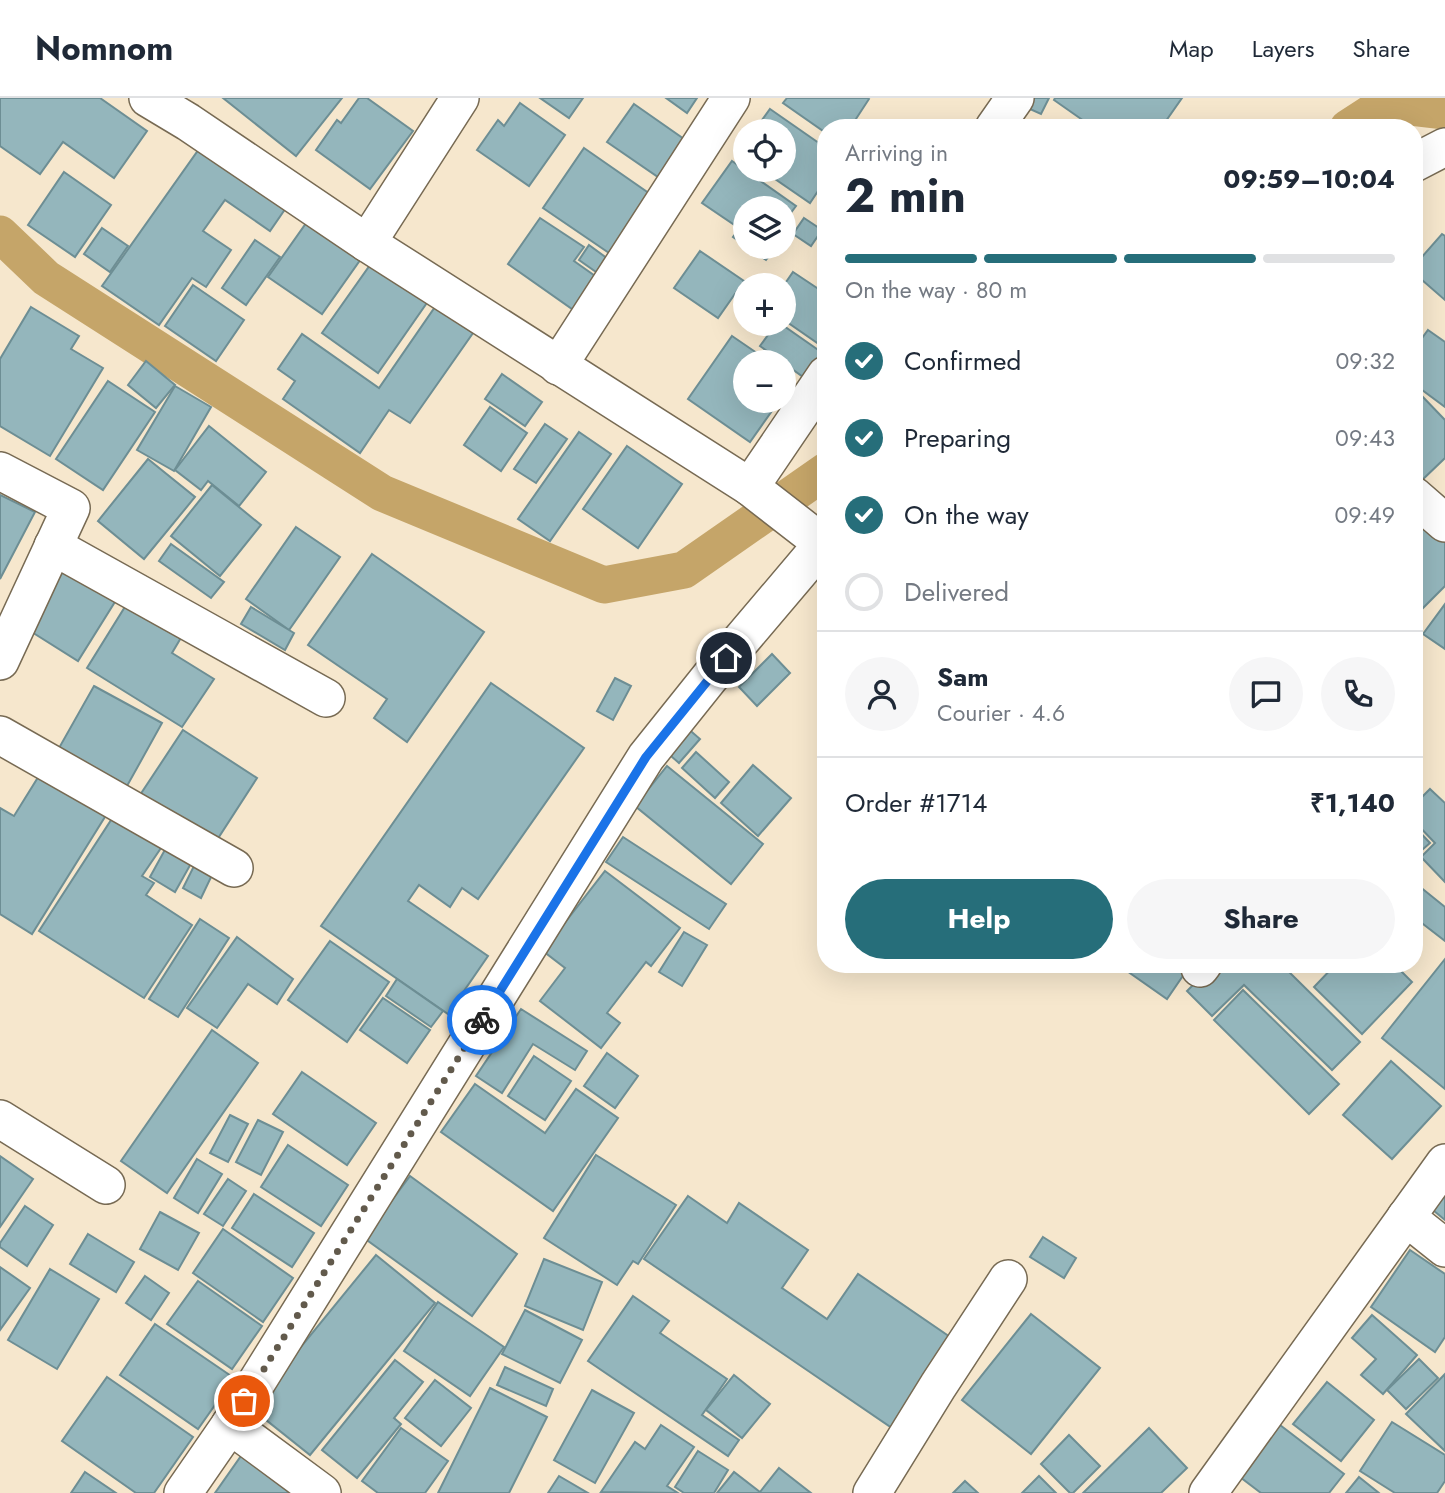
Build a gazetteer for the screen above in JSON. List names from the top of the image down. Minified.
{"page":{"header":"Nomnom","nav":["Map","Layers","Share"],"map_buttons":["+","−"],"heading":["2 min","Arriving in","09:59–10:04"],"panel":["Sam","Courier · 4.6","Order #1714","₹1,140"],"bar":"On the way · 80 m","list":[["Confirmed","09:32"],["Preparing","09:43"],["On the way","09:49"],"Delivered"],"buttons":["Help","Share"]}}
